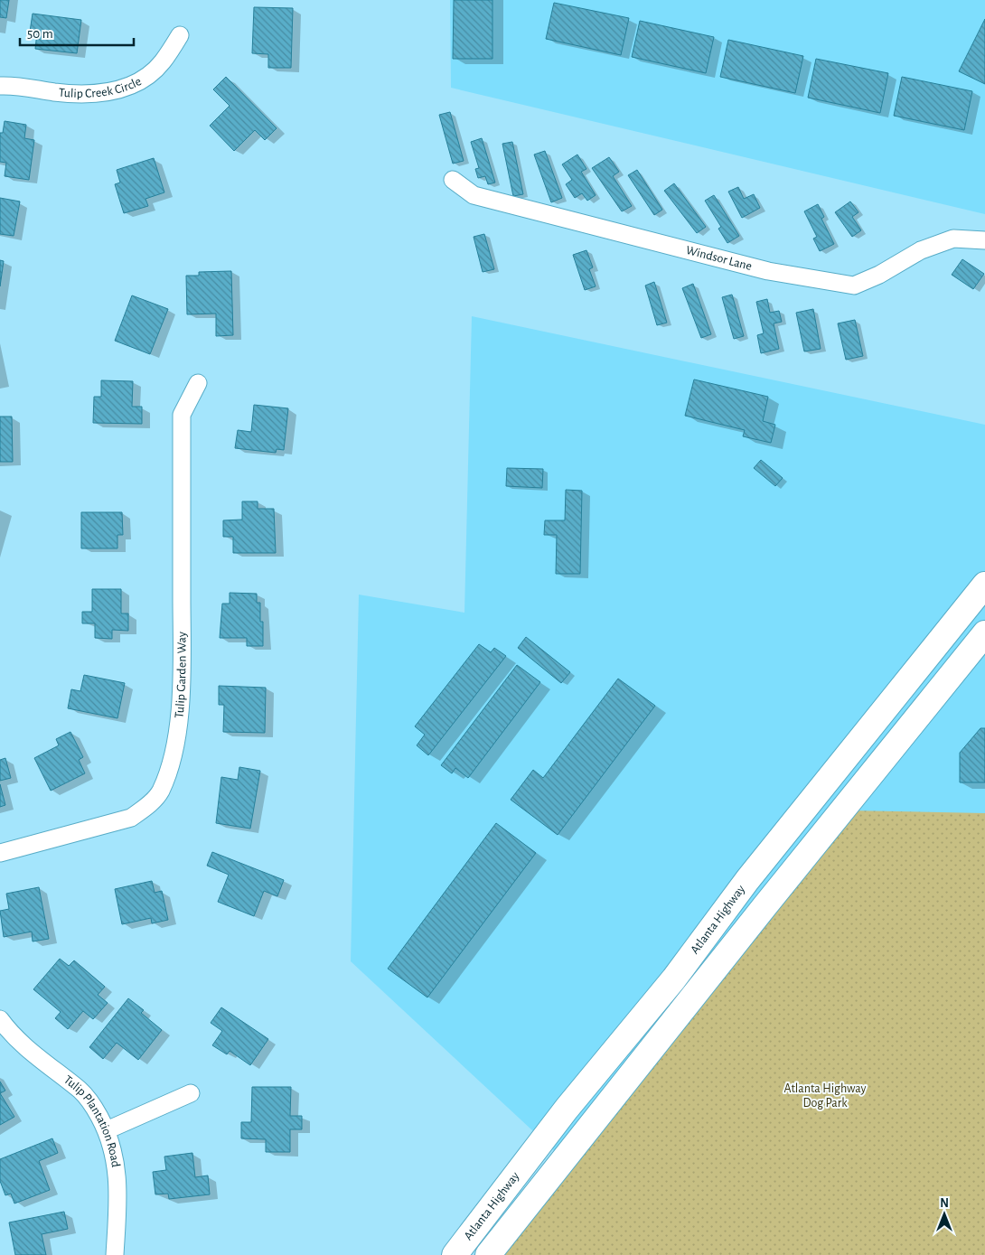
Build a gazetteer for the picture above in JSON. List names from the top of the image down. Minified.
{"streets":{"main road":["Atlanta Highway"],"street":["Tulip Creek Circle","Windsor Lane","Tulip Garden Way","Tulip Plantation Road"]},"parks":["Atlanta Highway Dog Park"],"scale_bar":"50 m","north":"top"}
